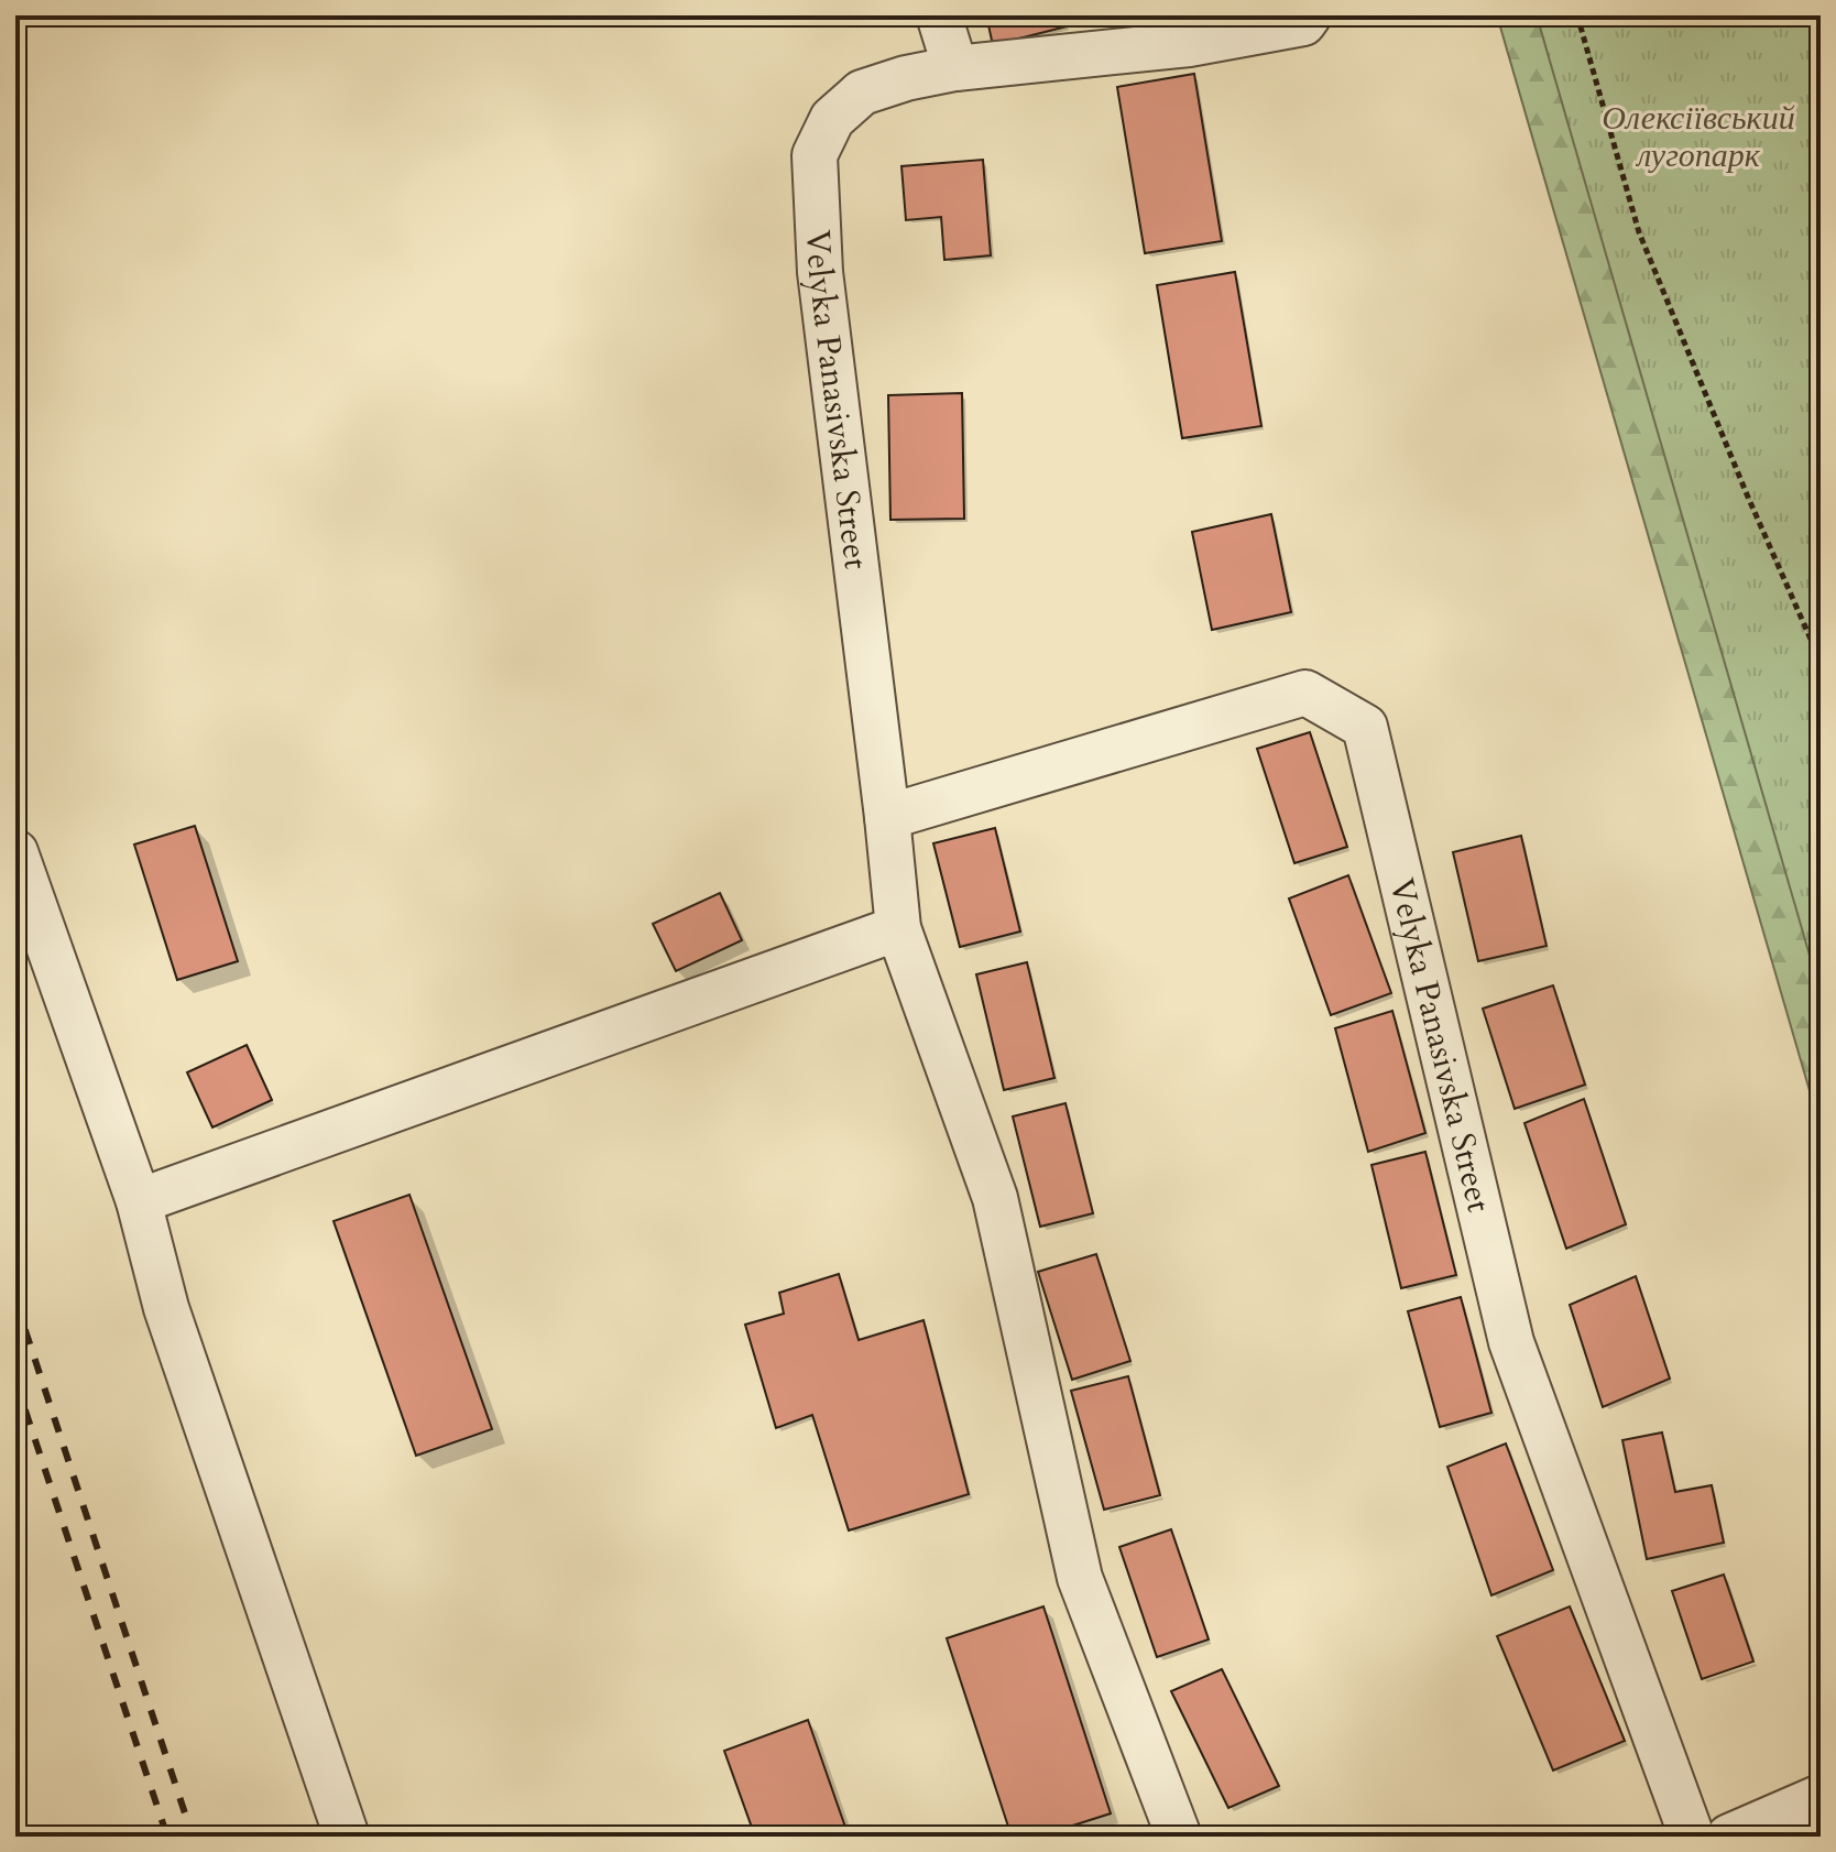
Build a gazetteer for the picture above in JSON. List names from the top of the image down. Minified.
{"streets":{"street":["Velyka Panasivska Street"]},"parks":["Олексіївський лугопарк"]}
